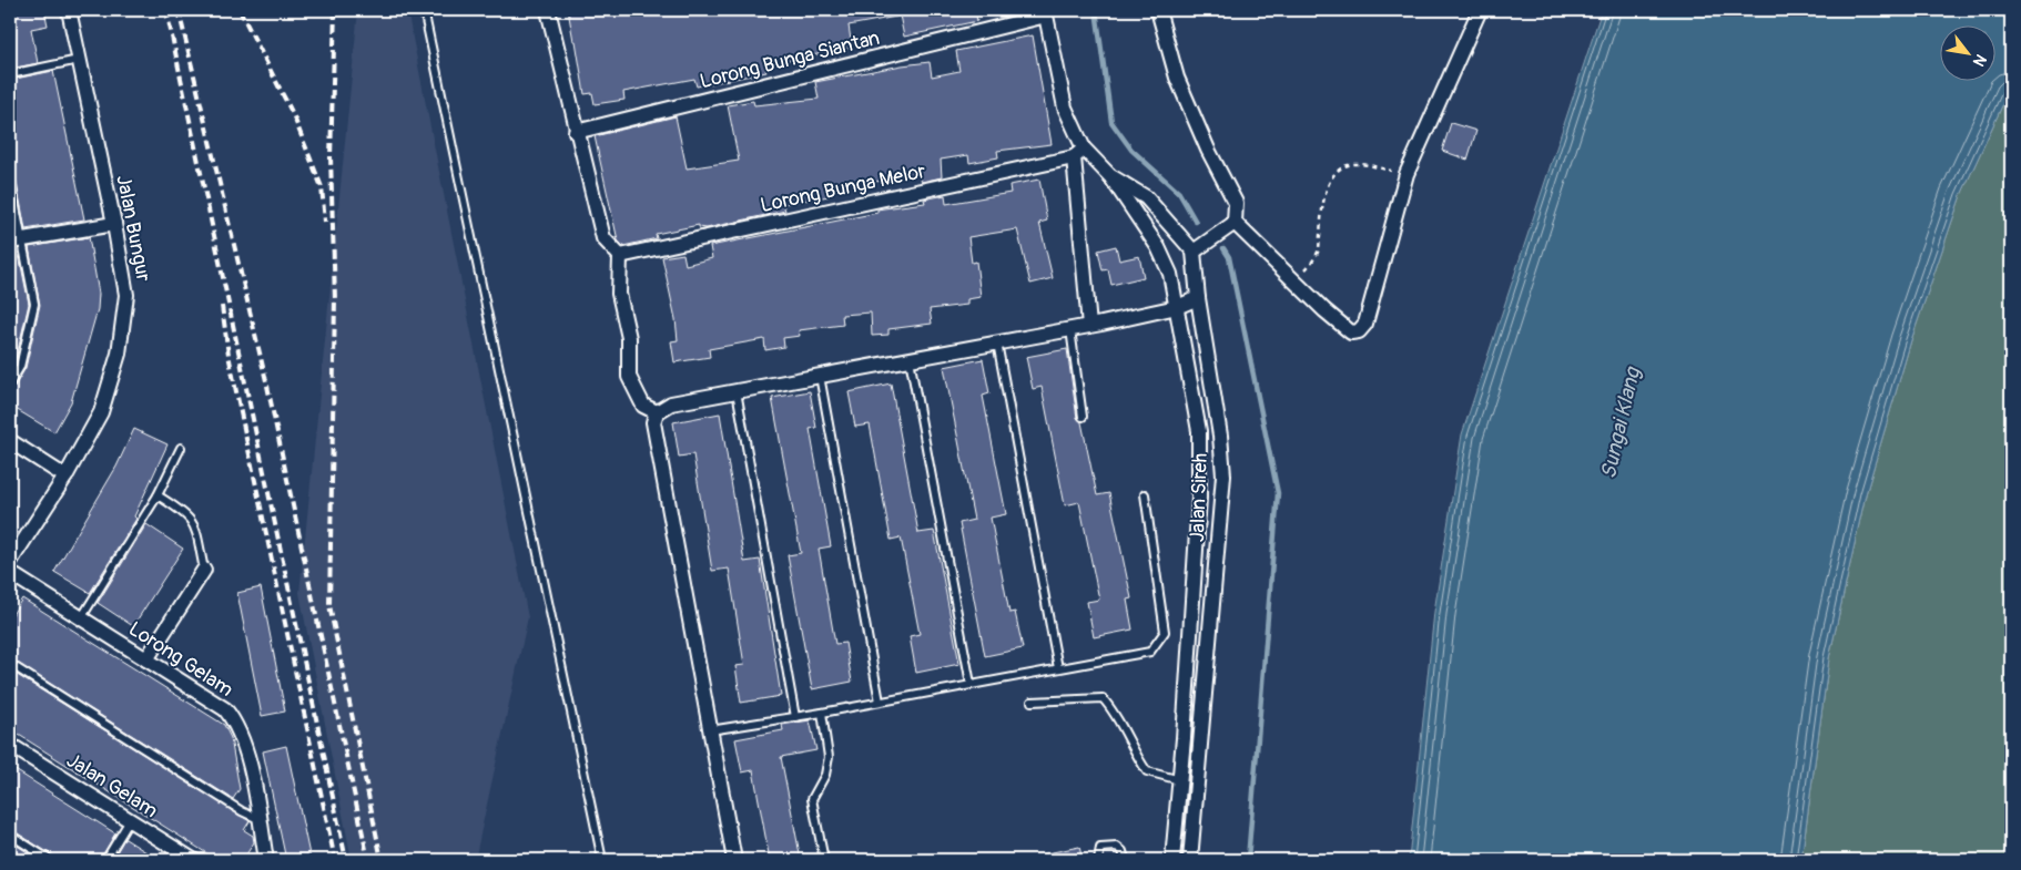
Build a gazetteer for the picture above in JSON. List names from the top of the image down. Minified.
{"streets":{"street":["Lorong Bunga Siantan","Lorong Bunga Melor","Jalan Bungur","Jalan Sireh","Lorong Gelam","Jalan Gelam"]},"crossings":[["Lorong Bunga Siantan","Jalan Sireh"],["Lorong Bunga Melor","Jalan Sireh"]],"water":["Sungai Klang"],"north":"bottom right"}
